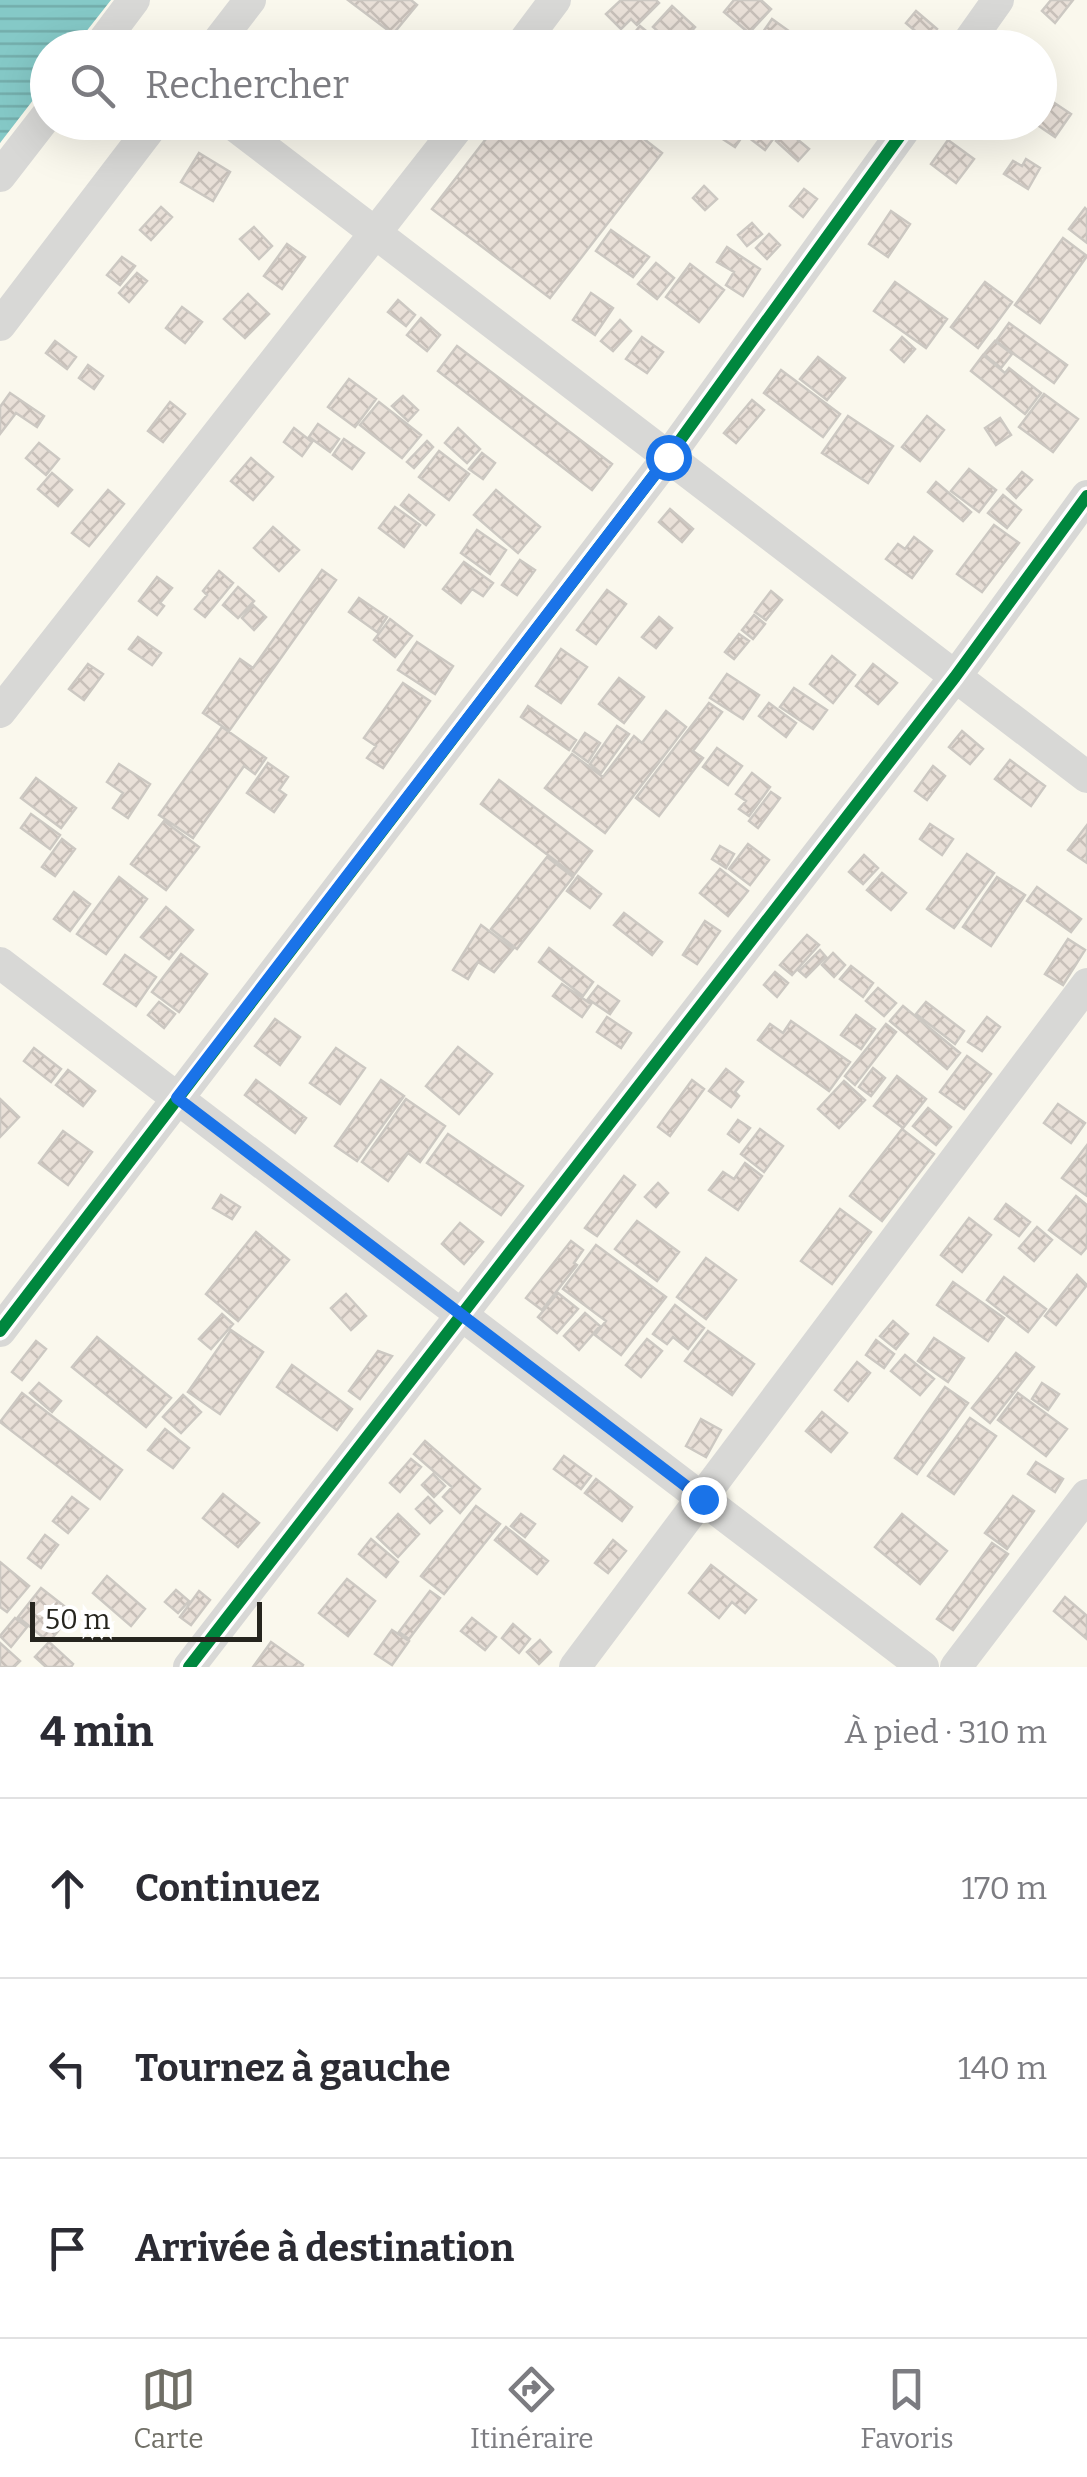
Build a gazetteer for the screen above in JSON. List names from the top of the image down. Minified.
{"scale_bar":"50 m","page":{"search":"Rechercher","scale":"50 m","heading":["4 min","À pied · 310 m"],"list":[["Continuez","170 m"],["Tournez à gauche","140 m"],"Arrivée à destination"],"nav":["Carte","Itinéraire","Favoris"]}}
